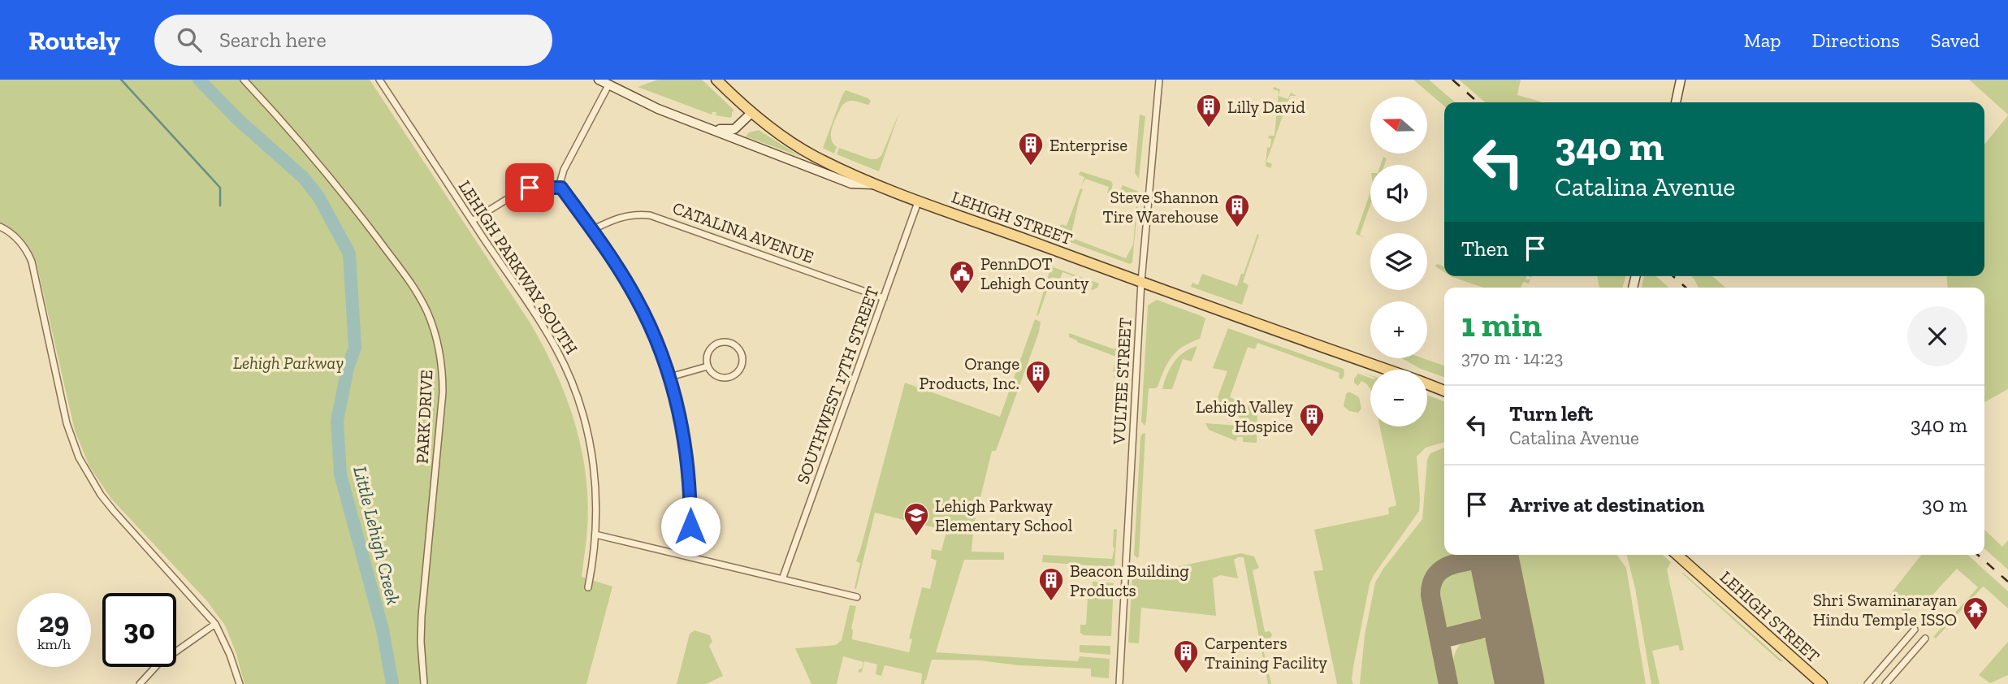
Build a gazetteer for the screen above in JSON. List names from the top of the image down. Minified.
{"streets":{"main road":["LEHIGH STREET"],"street":["CATALINA AVENUE","LEHIGH PARKWAY SOUTH","VULTEE STREET","SOUTHWEST 17TH STREET","PARK DRIVE"]},"crossings":[["LEHIGH STREET","VULTEE STREET"],["LEHIGH STREET","SOUTHWEST 17TH STREET"],["CATALINA AVENUE","SOUTHWEST 17TH STREET"]],"water":["Little Lehigh Creek"],"parks":["Lehigh Parkway"],"places":{"building":["Lilly David","Enterprise","Steve Shannon Tire Warehouse","Orange Products, Inc.","Lehigh Valley Hospice","Beacon Building Products","Carpenters Training Facility"],"public building":["PennDOT Lehigh County"],"school or university":["Lehigh Parkway Elementary School"],"temple":["Shri Swaminarayan Hindu Temple ISSO"]},"north":"left","page":{"header":"Routely","search":"Search here","nav":["Map","Directions","Saved"],"map_buttons":["+","−"],"turn":["340 m","Catalina Avenue"],"then":"Then","heading":["1 min","370 m · 14:23"],"list":[{"name":"Turn left","note":"Catalina Avenue","value":"340 m"},{"name":"Arrive at destination","value":"30 m"}],"speed":"29 km/h","limit":"30"}}
